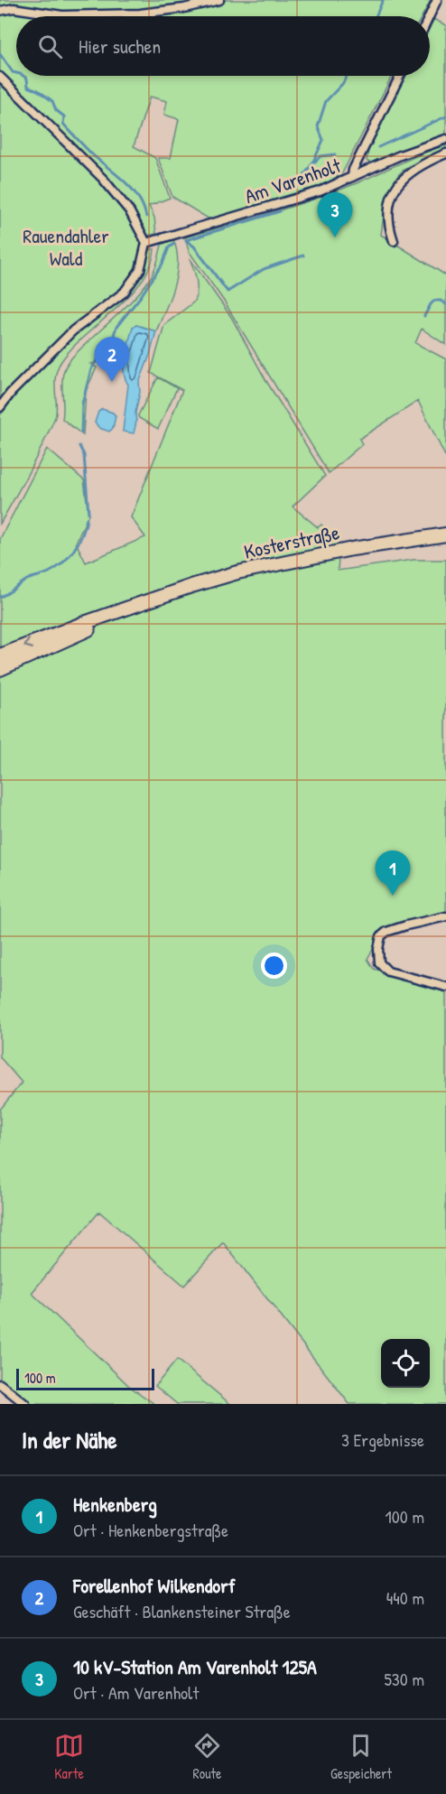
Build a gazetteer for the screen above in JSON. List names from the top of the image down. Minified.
{"streets":{"main road":["Kosterstraße"],"street":["Am Varenholt"]},"parks":["Rauendahler Wald"],"scale_bar":"100 m","page":{"search":"Hier suchen","pins":["3","2","1"],"scale":"100 m","heading":["In der Nähe","3 Ergebnisse"],"list":[{"mark":"1","name":"Henkenberg","note":"Ort · Henkenbergstraße","value":"100 m"},{"mark":"2","name":"Forellenhof Wilkendorf","note":"Geschäft · Blankensteiner Straße","value":"440 m"},{"mark":"3","name":"10 kV-Station Am Varenholt 125A","note":"Ort · Am Varenholt","value":"530 m"}],"nav":["Karte","Route","Gespeichert"]}}
